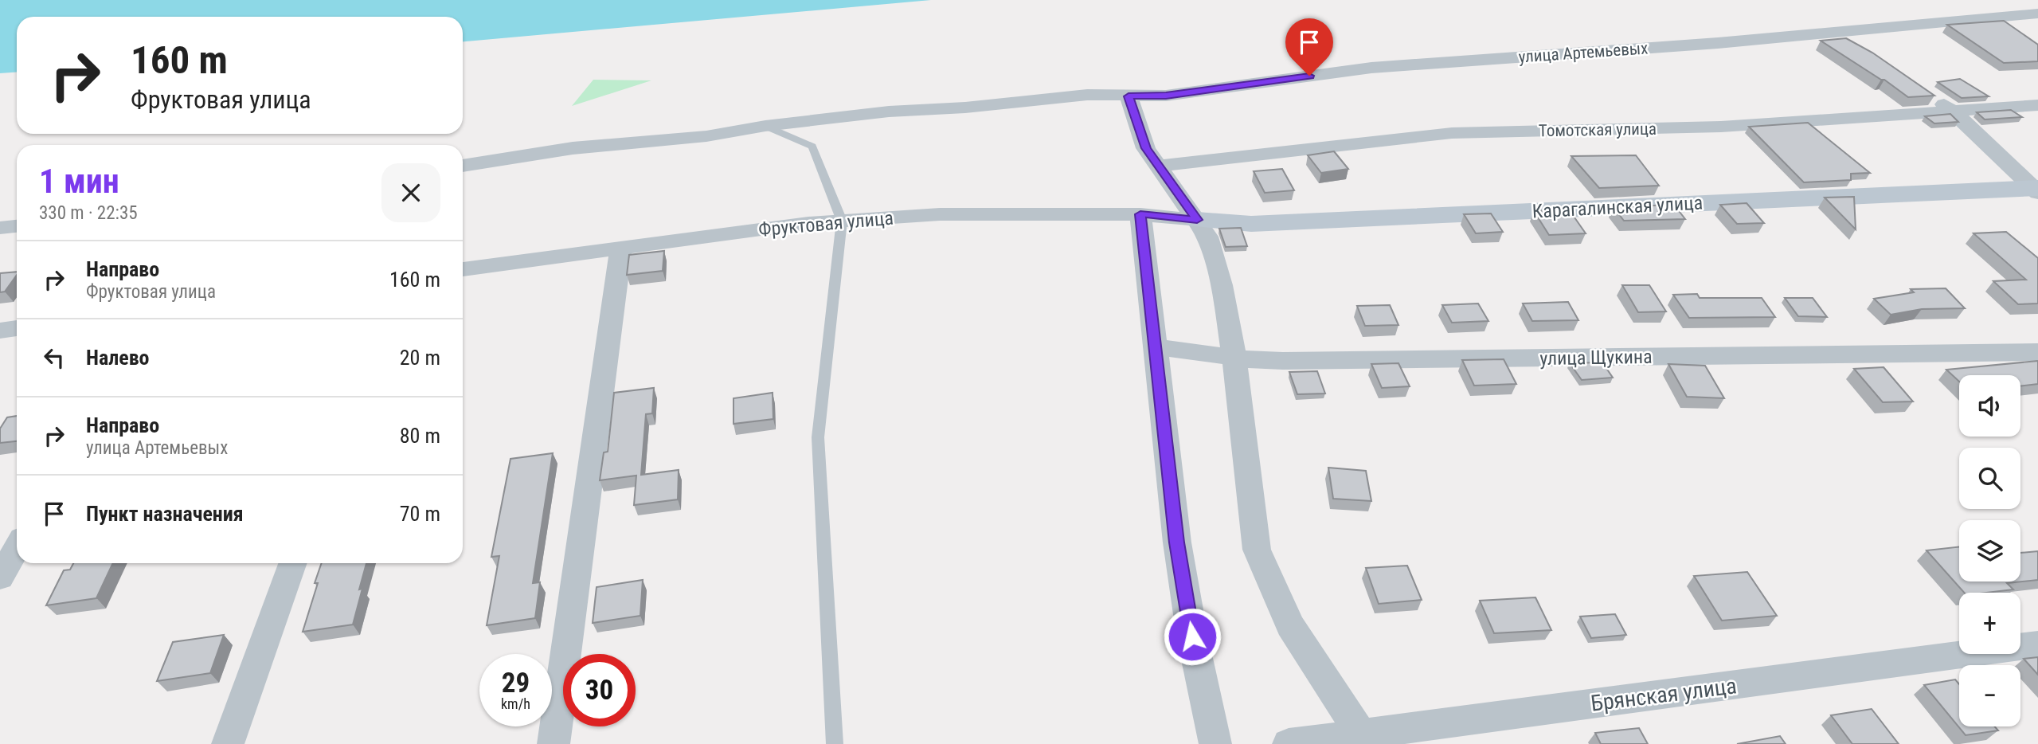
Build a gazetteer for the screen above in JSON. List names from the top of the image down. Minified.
{"streets":{"street":["улица Артемьевых","Томотская улица","Карагалинская улица","Фруктовая улица","улица Щукина","Брянская улица"]},"crossings":[["Карагалинская улица","Фруктовая улица"]],"page":{"turn":["160 m","Фруктовая улица"],"heading":["1 мин","330 m · 22:35"],"list":[{"name":"Направо","note":"Фруктовая улица","value":"160 m"},{"name":"Налево","value":"20 m"},{"name":"Направо","note":"улица Артемьевых","value":"80 m"},{"name":"Пункт назначения","value":"70 m"}],"map_buttons":["+","−"],"speed":"29 km/h","limit":"30"}}
